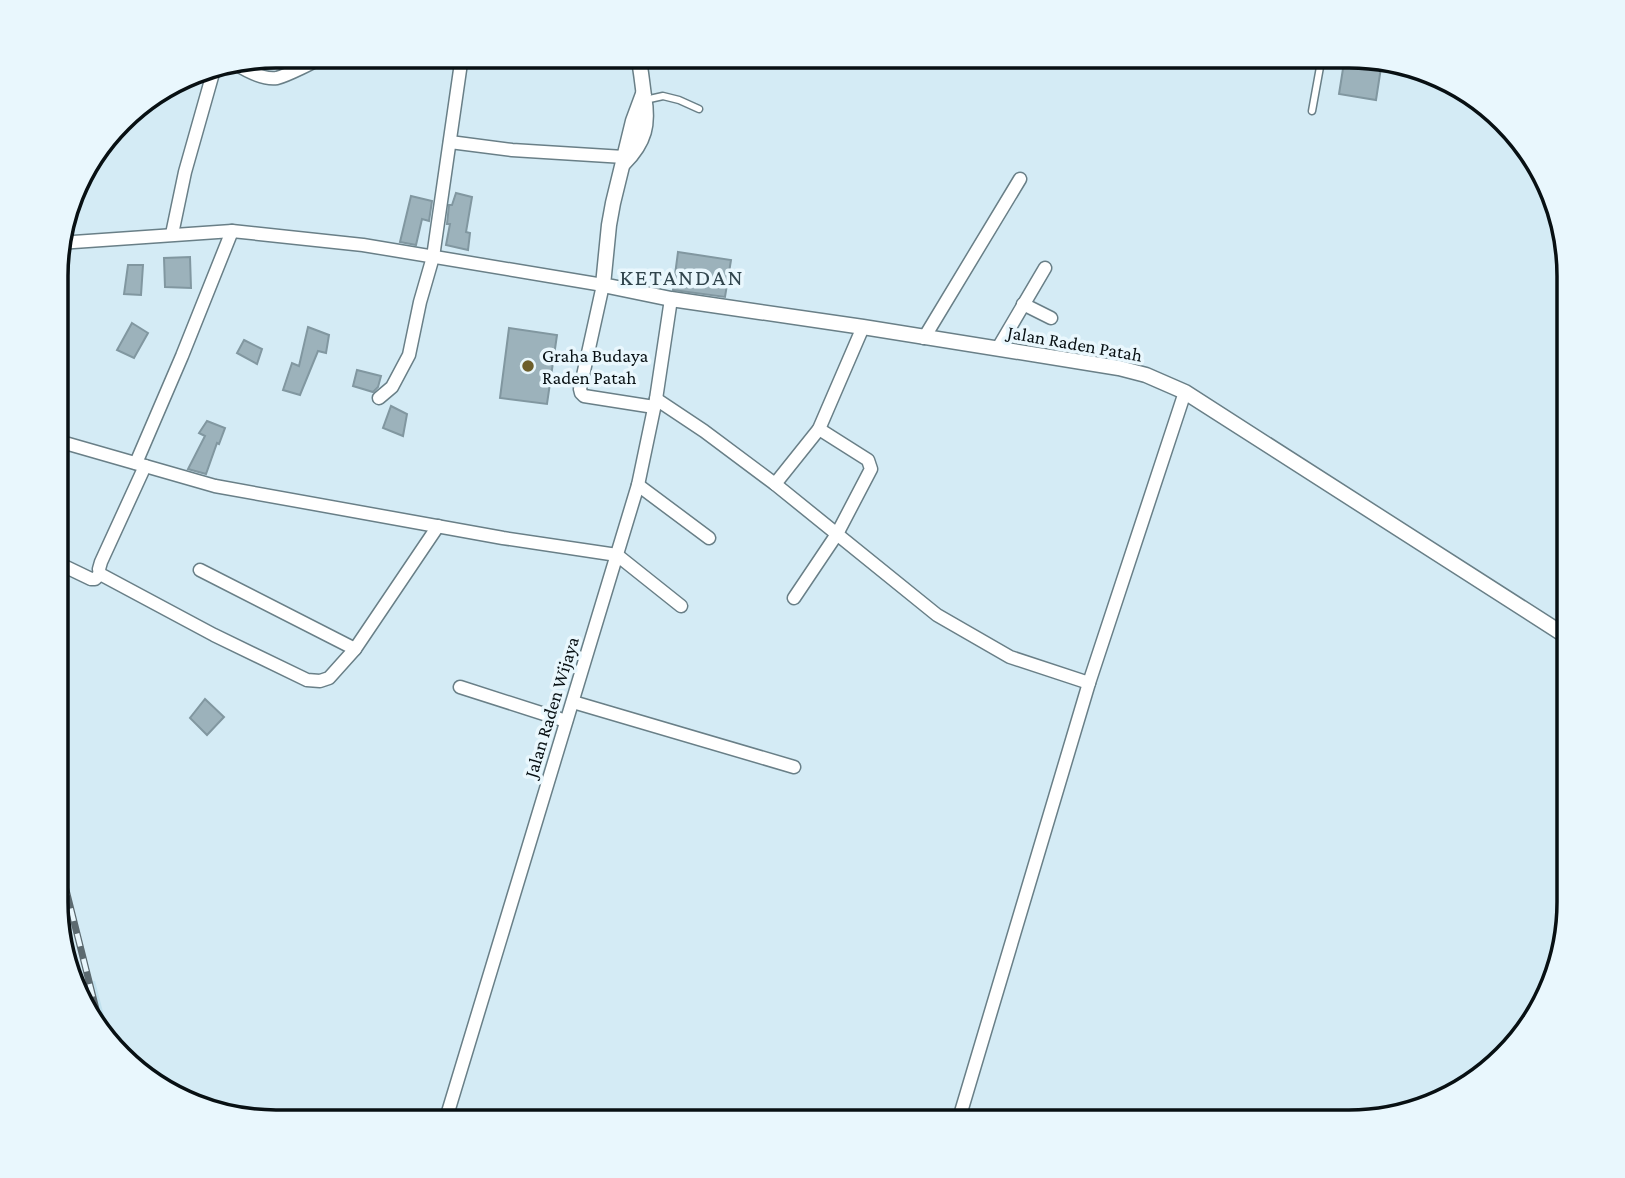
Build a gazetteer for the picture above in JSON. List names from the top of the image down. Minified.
{"streets":{"street":["Jalan Raden Patah","Jalan Raden Wijaya"]},"crossings":[["Jalan Raden Patah","Jalan Raden Wijaya"]],"districts":["KETANDAN"],"places":["Graha Budaya Raden Patah"]}
